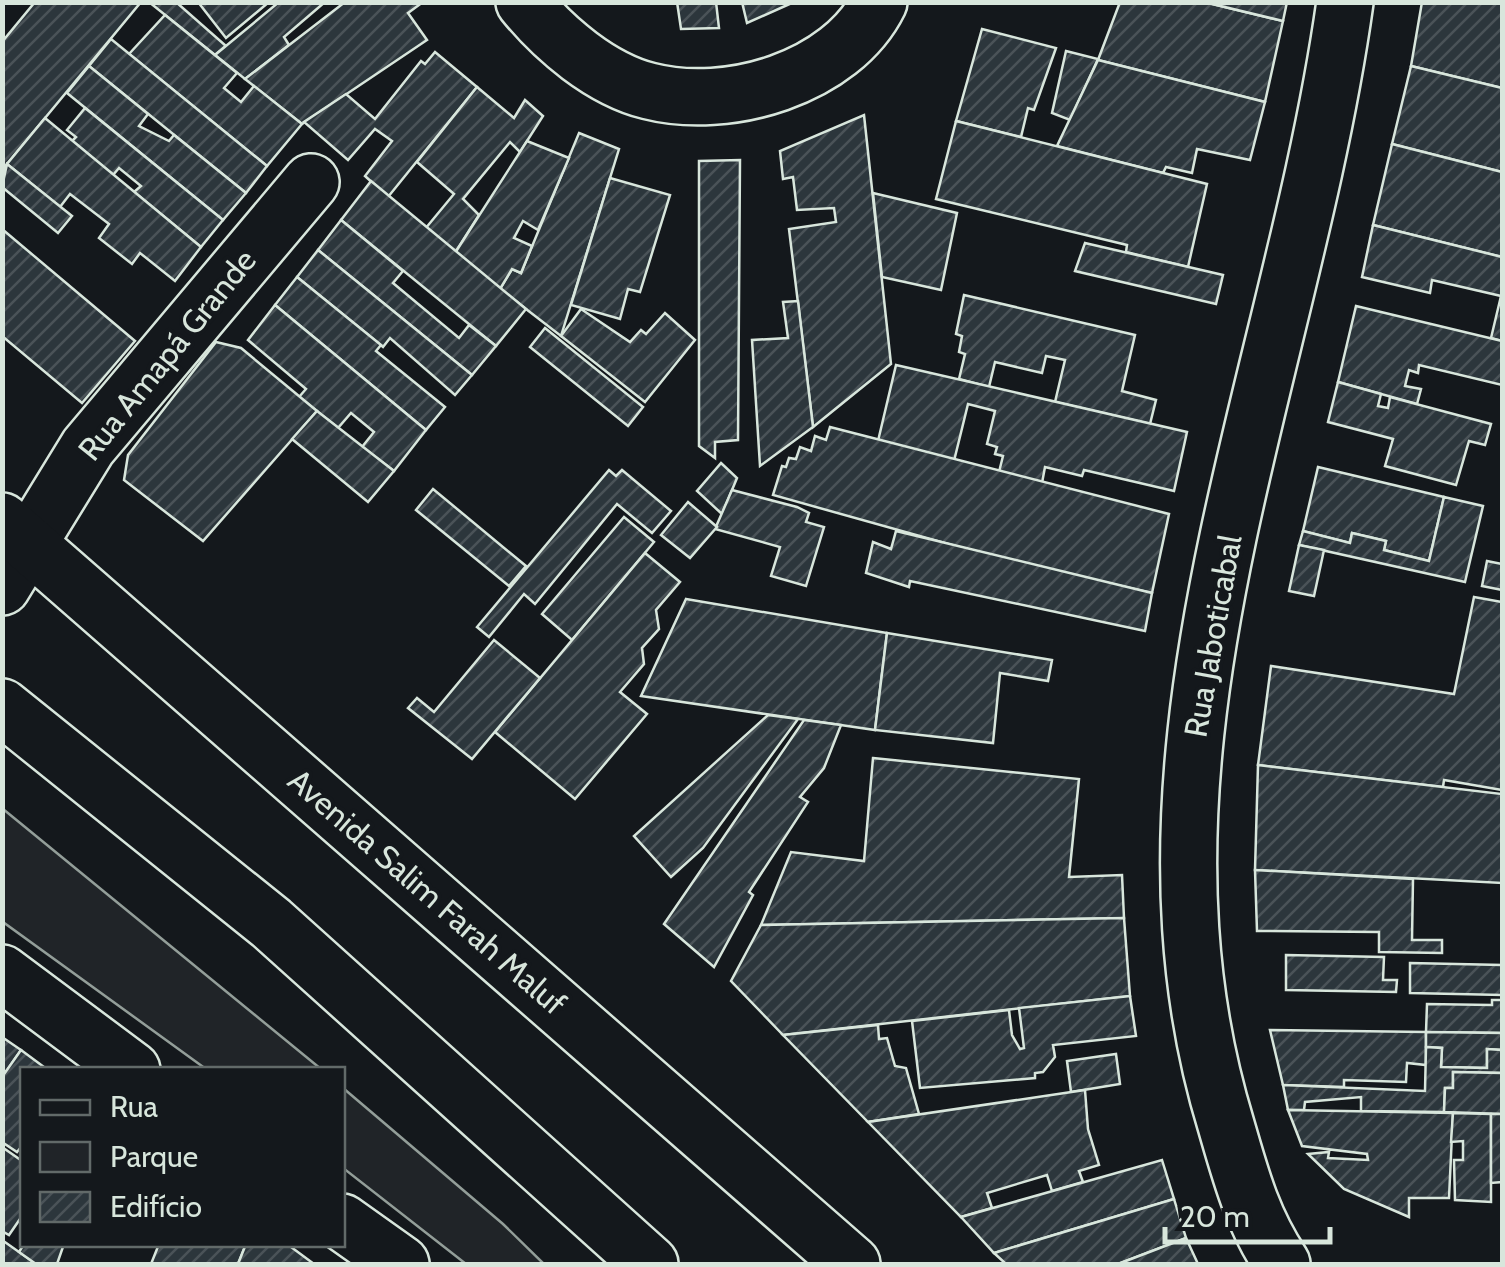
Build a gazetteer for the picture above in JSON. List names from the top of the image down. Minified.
{"streets":{"main road":["Rua Amapá Grande","Rua Jaboticabal","Avenida Salim Farah Maluf"]},"crossings":[["Rua Amapá Grande","Avenida Salim Farah Maluf"]],"legend":["Rua","Parque","Edifício"],"scale_bar":"20 m"}
